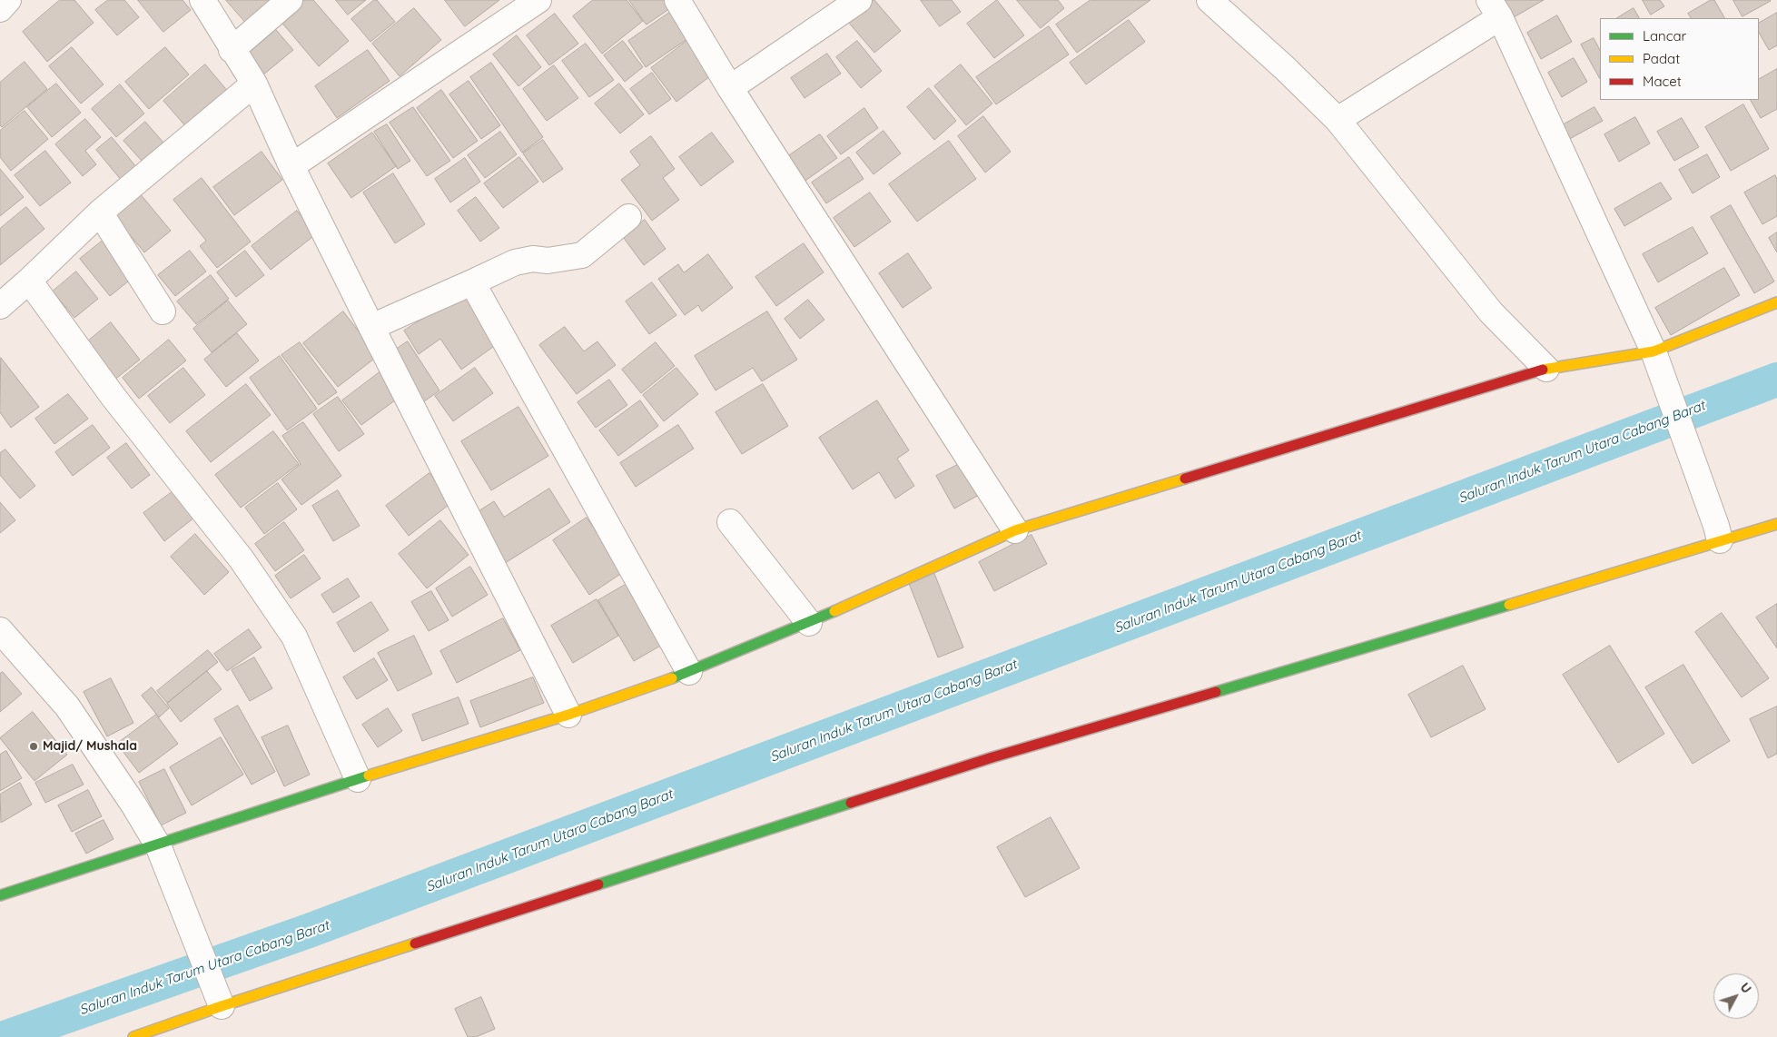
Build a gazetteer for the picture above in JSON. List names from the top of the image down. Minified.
{"water":["Saluran Induk Tarum Utara Cabang Barat"],"places":["Majid/ Mushala"],"legend":["Lancar","Padat","Macet"],"north":"top right"}
